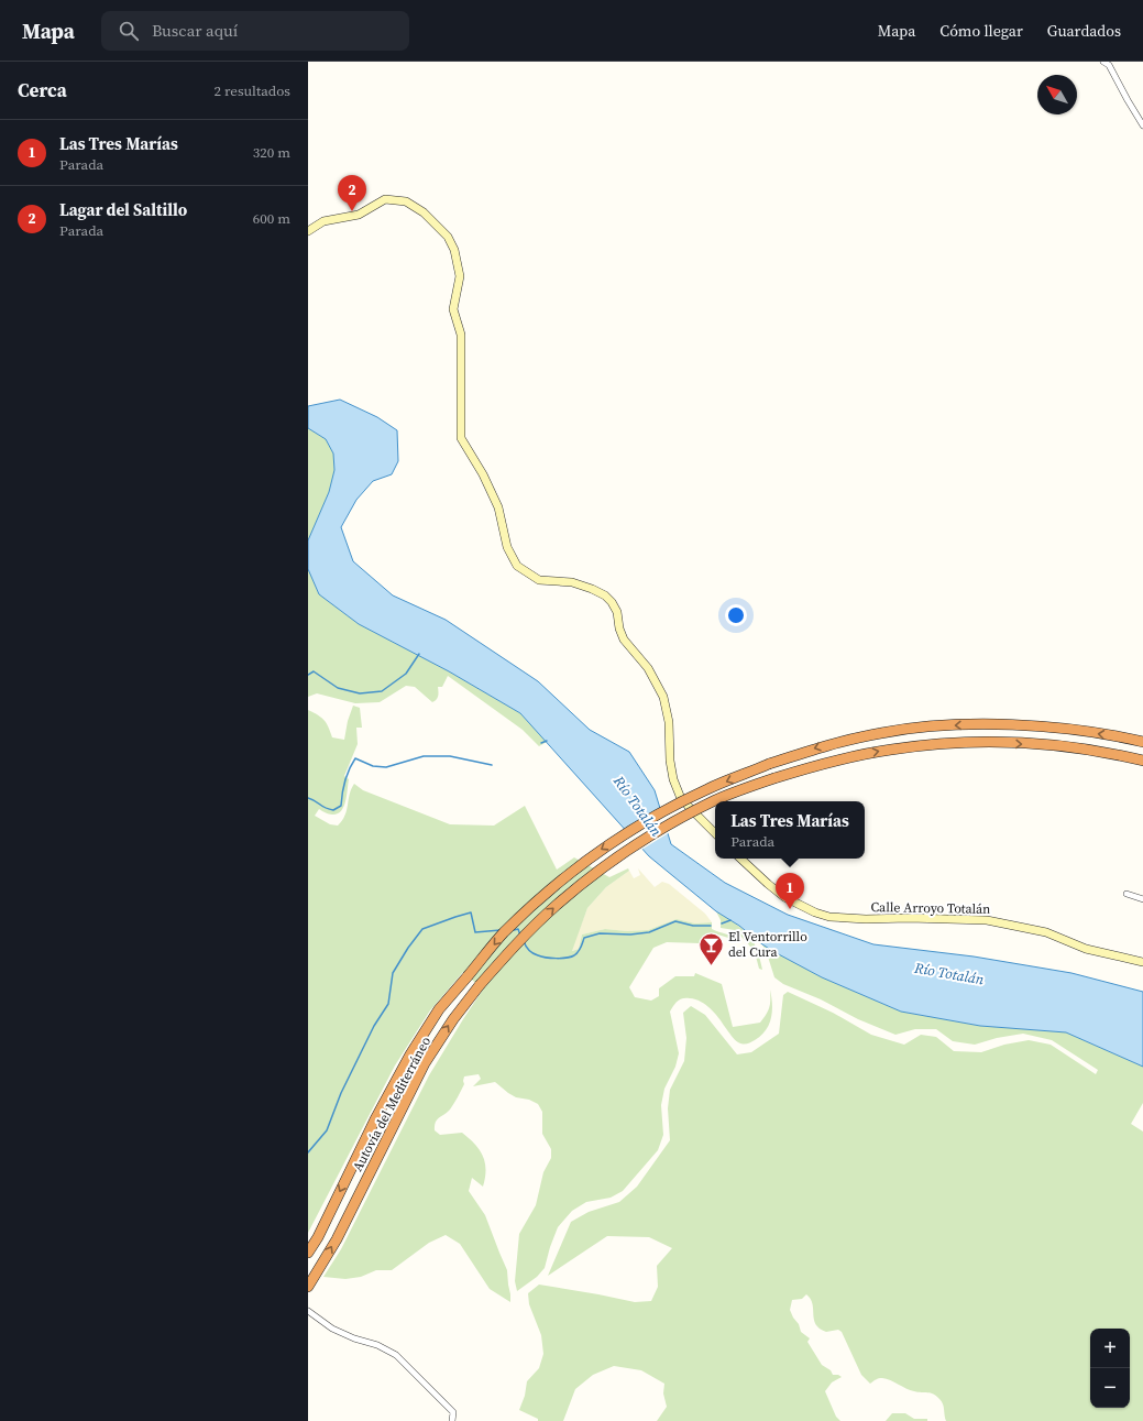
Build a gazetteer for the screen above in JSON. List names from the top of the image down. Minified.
{"streets":{"highway":["Autovía del Mediterráneo"],"street":["Calle Arroyo Totalán"]},"water":["Río Totalán"],"places":{"bar":["El Ventorrillo del Cura"]},"north":"top left","page":{"header":"Mapa","search":"Buscar aquí","nav":["Mapa","Cómo llegar","Guardados"],"heading":["Cerca","2 resultados"],"list":[{"mark":"1","name":"Las Tres Marías","note":"Parada","value":"320 m"},{"mark":"2","name":"Lagar del Saltillo","note":"Parada","value":"600 m"}],"pins":["2","1"],"popup":["Las Tres Marías","Parada"],"map_buttons":["+","−"]}}
